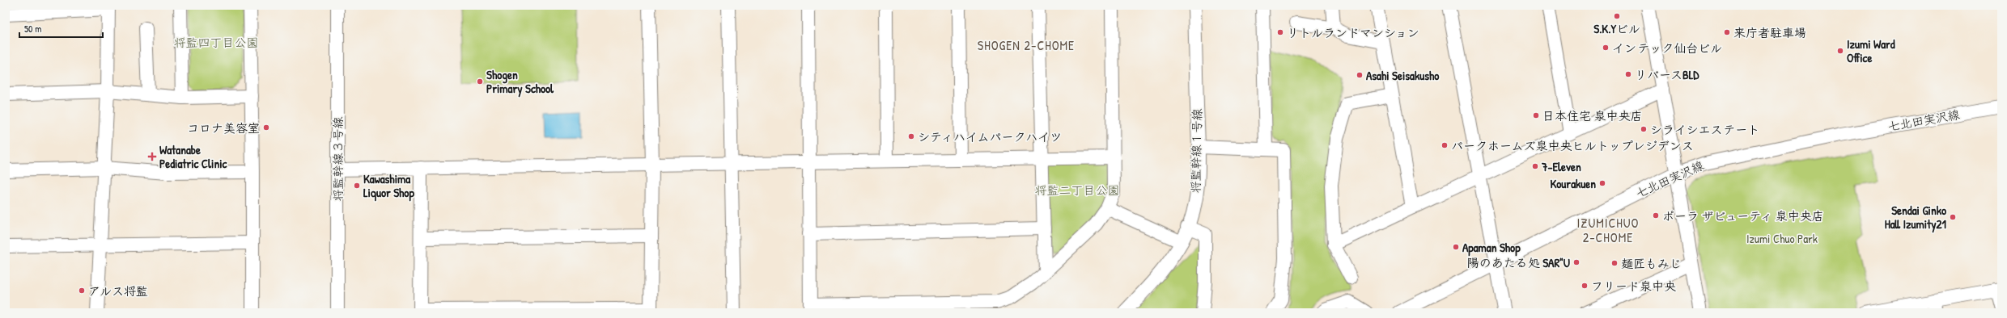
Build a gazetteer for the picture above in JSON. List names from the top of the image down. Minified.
{"streets":{"street":["七北田実沢線","将監幹線１号線","将監幹線３号線"]},"districts":["SHOGEN 2-CHOME","IZUMICHUO 2-CHOME"],"parks":["将監四丁目公園","将監二丁目公園","Izumi Chuo Park"],"places":{"other":["S.K.Yビル","リトルランドマンション","来庁者駐車場","インテック仙台ビル","Izumi Ward Office","リバースBLD","Asahi Seisakusho","Shogen Primary School","日本住宅 泉中央店","コロナ美容室","シライシエステート","シティハイムパークハイツ","パークホームズ泉中央ヒルトップレジデンス","7-Eleven","Kourakuen","Kawashima Liquor Shop","ポーラ ザビューティ 泉中央店","Sendai Ginko Hall Izumity21","Apaman Shop","陽のあたる処 SAR\"U","麺匠もみじ","フリード泉中央","アルス将監"],"health":["Watanabe Pediatric Clinic"]},"scale_bar":"50 m"}
